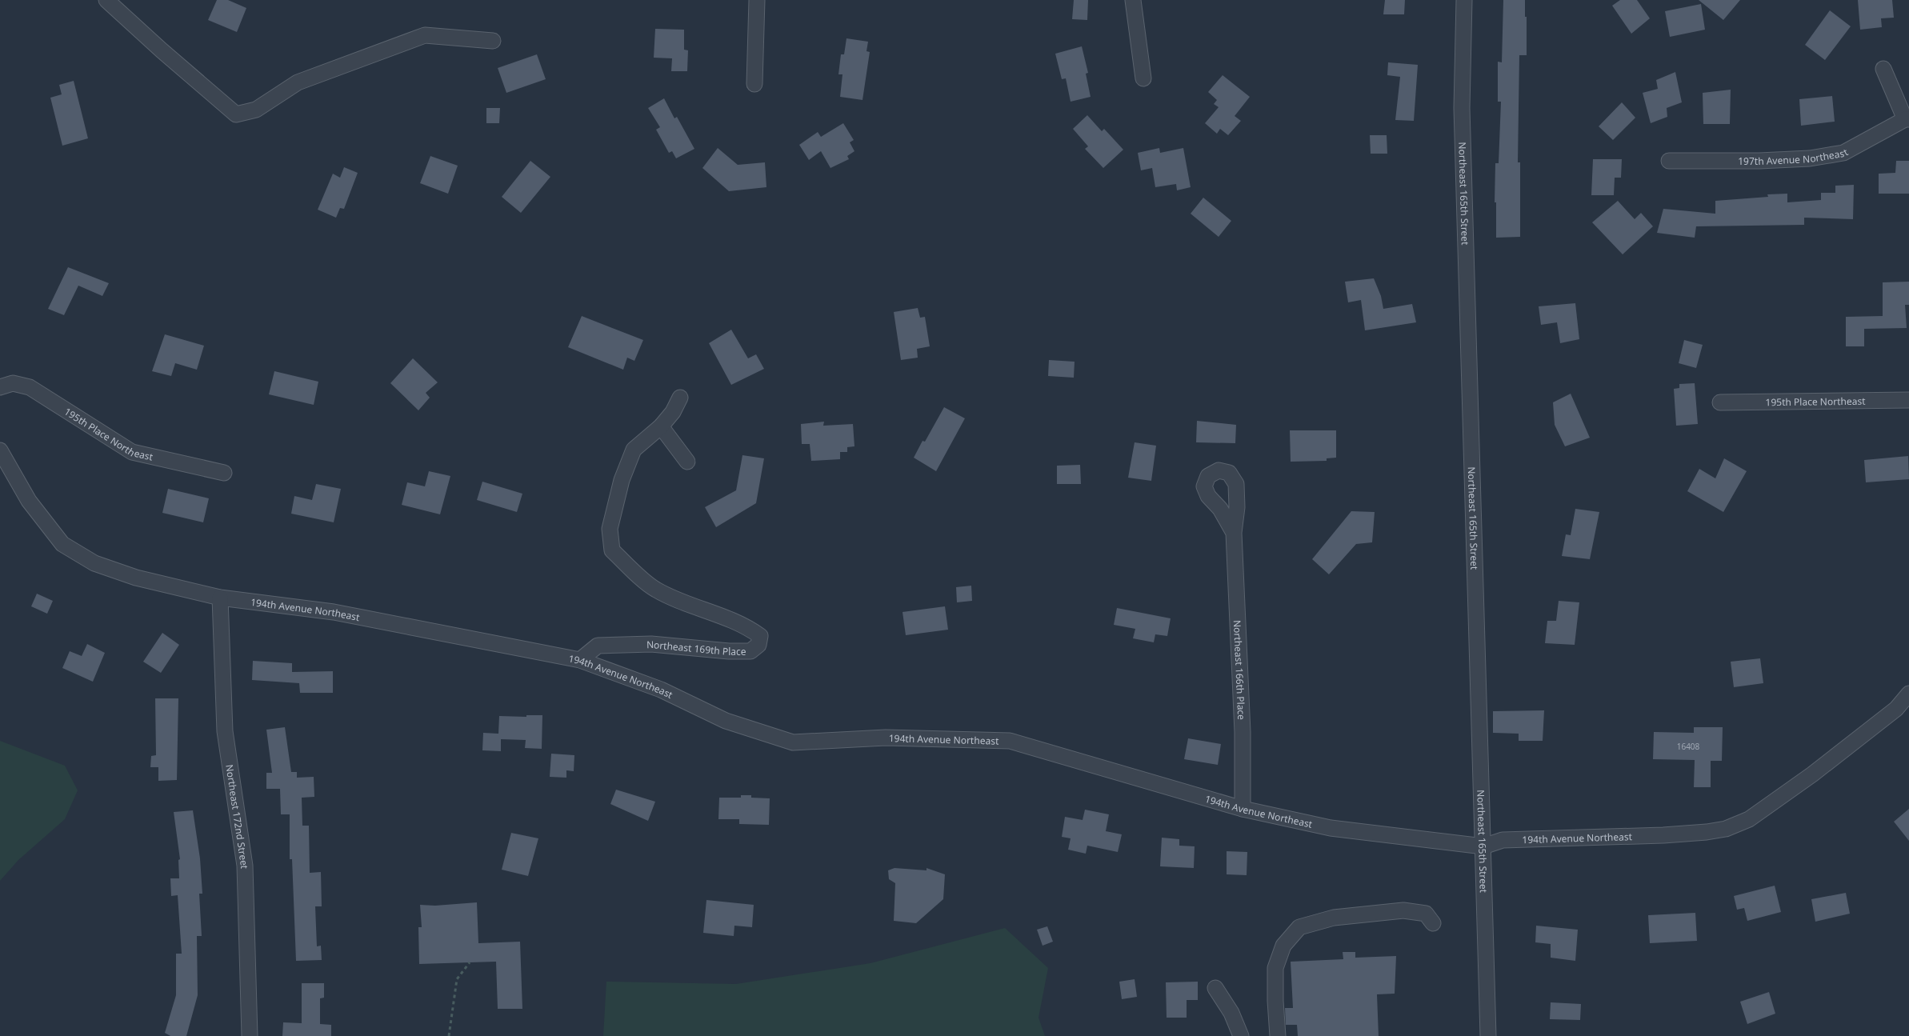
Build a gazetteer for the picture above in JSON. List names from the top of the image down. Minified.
{"streets":{"street":["197th Avenue Northeast","Northeast 165th Street","195th Place Northeast","194th Avenue Northeast","Northeast 169th Place","Northeast 166th Place","Northeast 172nd Street"]},"crossings":[["Northeast 165th Street","194th Avenue Northeast"],["194th Avenue Northeast","Northeast 169th Place"],["194th Avenue Northeast","Northeast 166th Place"],["194th Avenue Northeast","Northeast 172nd Street"]],"house_numbers":["16408"]}
